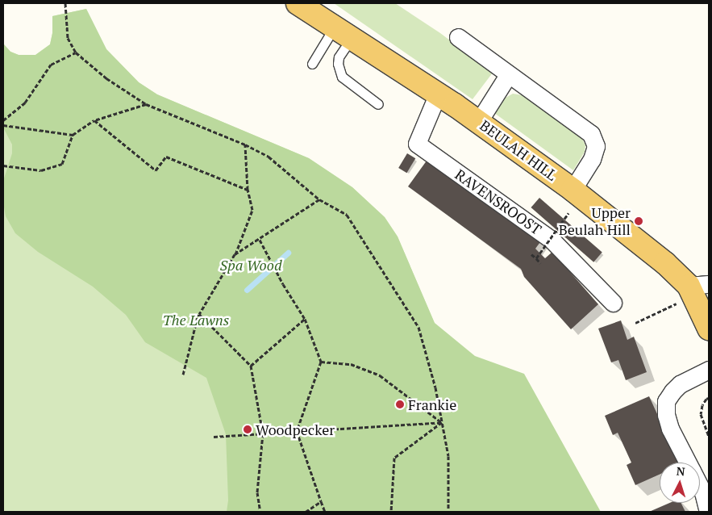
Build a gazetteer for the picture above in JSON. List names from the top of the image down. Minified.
{"streets":{"main road":["BEULAH HILL"],"street":["RAVENSROOST"]},"crossings":[["BEULAH HILL","RAVENSROOST"]],"parks":["Spa Wood","The Lawns"],"places":["Upper Beulah Hill","Frankie","Woodpecker"],"north":"top"}
